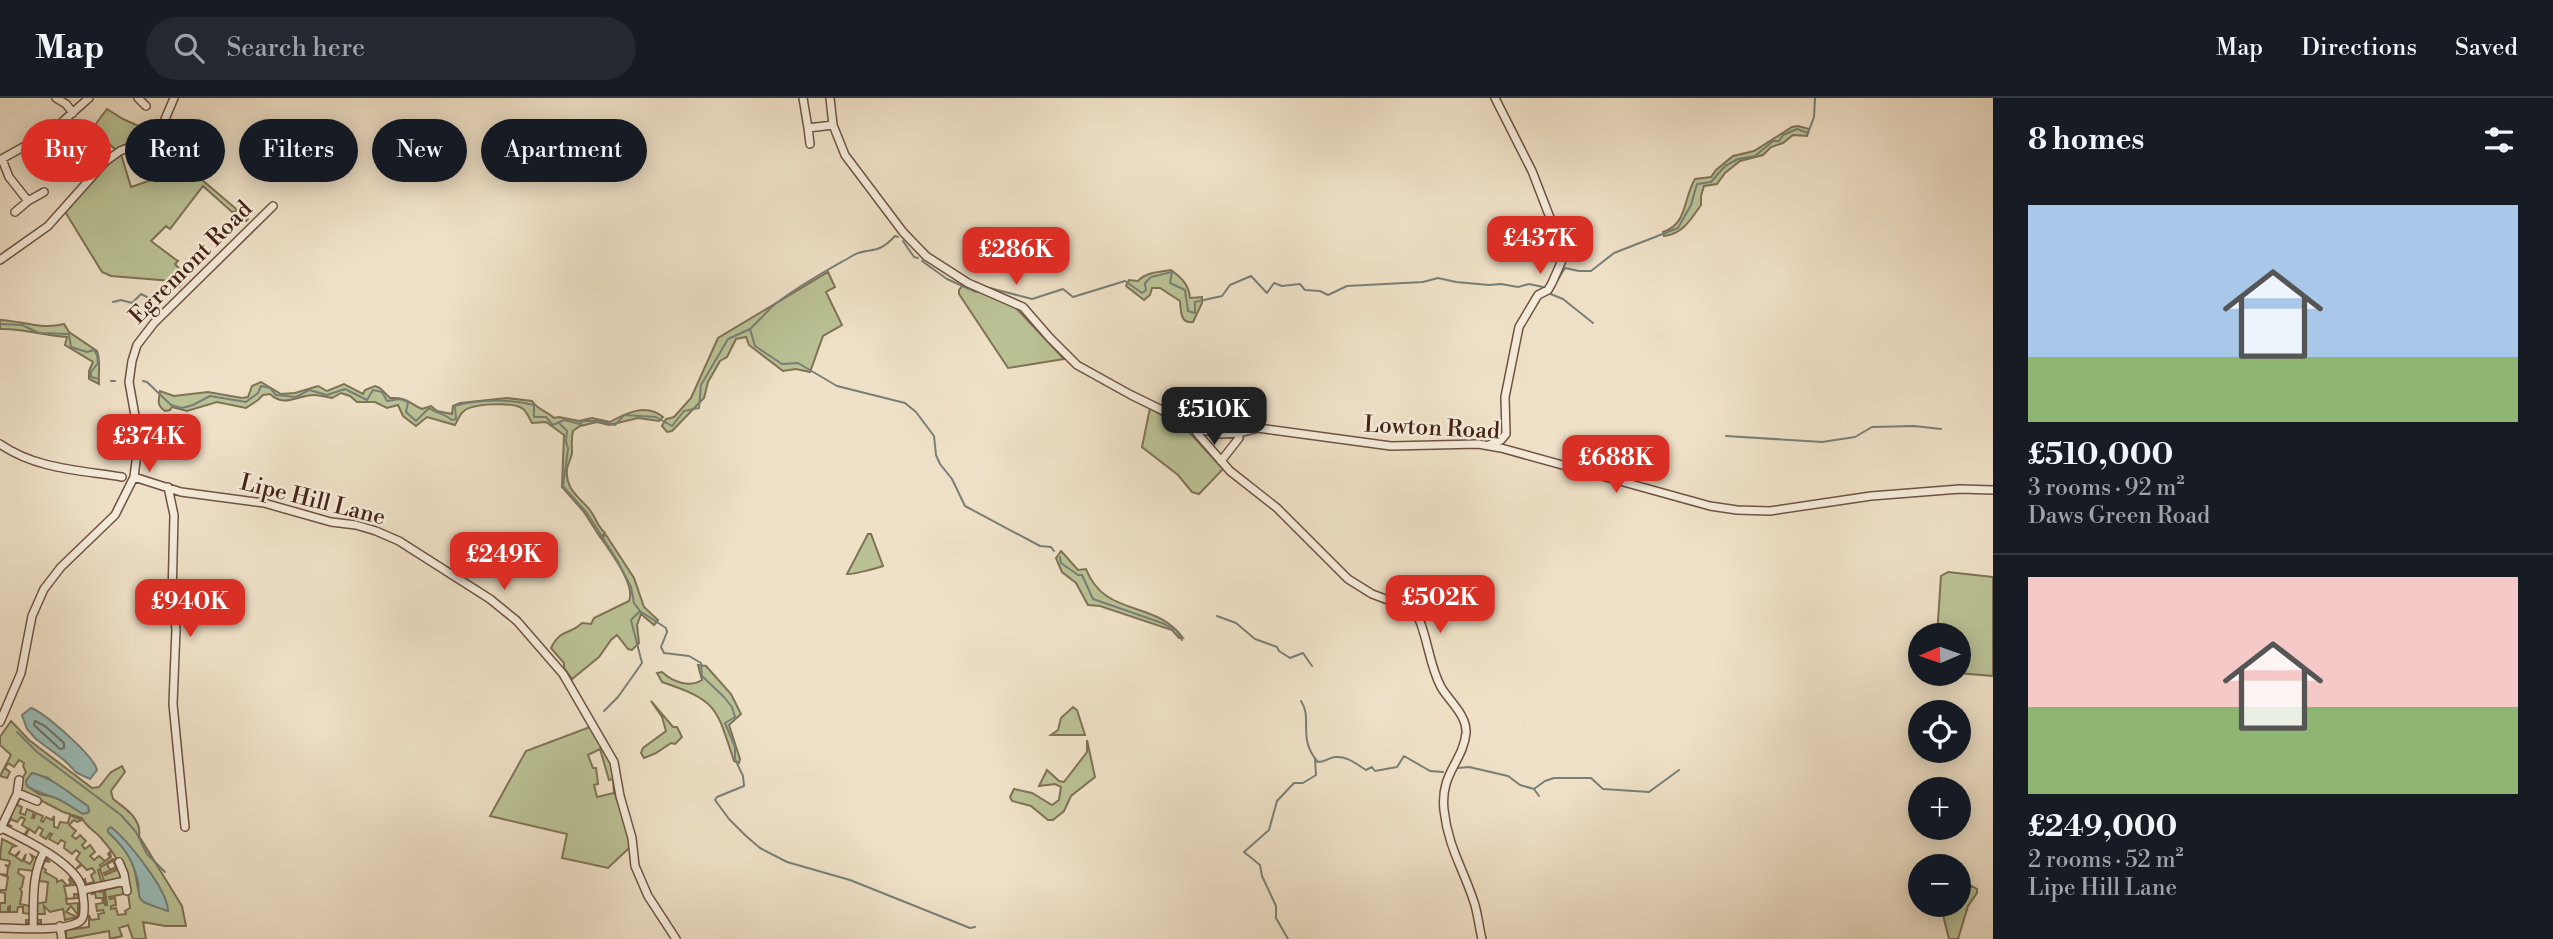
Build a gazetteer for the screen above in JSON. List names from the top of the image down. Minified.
{"streets":{"street":["Egremont Road","Lowton Road","Lipe Hill Lane"]},"crossings":[["Egremont Road","Lipe Hill Lane"]],"north":"left","page":{"header":"Map","search":"Search here","nav":["Map","Directions","Saved"],"heading":"8 homes","chip":["Buy","Rent","Filters","New","Apartment"],"list":[{"name":"£510,000","note":"3 rooms · 92 m² · Daws Green Road"},{"name":"£249,000","note":"2 rooms · 52 m² · Lipe Hill Lane"}],"price":["£437K","£286K","£510K","£374K","£688K","£249K","£502K","£940K"],"map_buttons":["+","−"]}}
